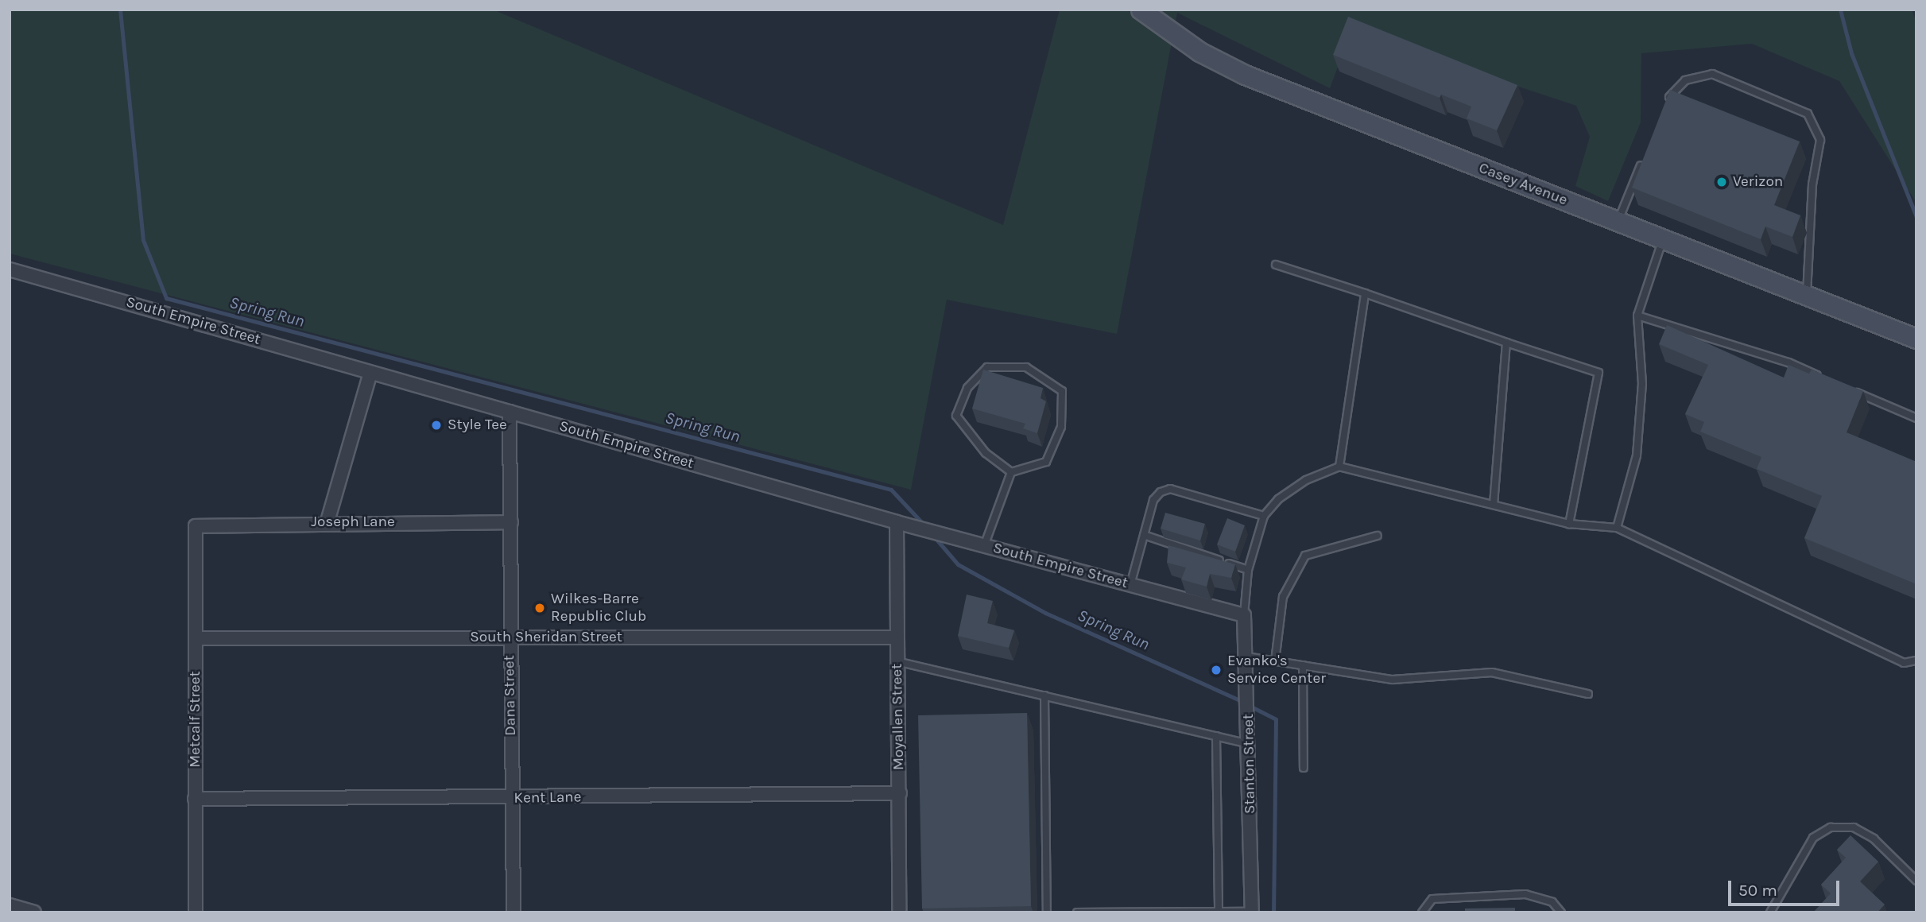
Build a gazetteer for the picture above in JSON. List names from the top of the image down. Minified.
{"streets":{"street":["Casey Avenue","South Empire Street","Joseph Lane","South Sheridan Street","Dana Street","Moyallen Street","Metcalf Street","Stanton Street","Kent Lane"]},"crossings":[["South Empire Street","Dana Street"],["South Empire Street","Moyallen Street"],["South Empire Street","Stanton Street"],["Joseph Lane","Dana Street"],["Joseph Lane","Metcalf Street"],["South Sheridan Street","Dana Street"],["South Sheridan Street","Moyallen Street"],["South Sheridan Street","Metcalf Street"],["Dana Street","Kent Lane"],["Moyallen Street","Kent Lane"],["Metcalf Street","Kent Lane"]],"water":["Spring Run"],"places":["Verizon","Style Tee","Wilkes-Barre Republic Club","Evanko's Service Center"],"scale_bar":"50 m"}
